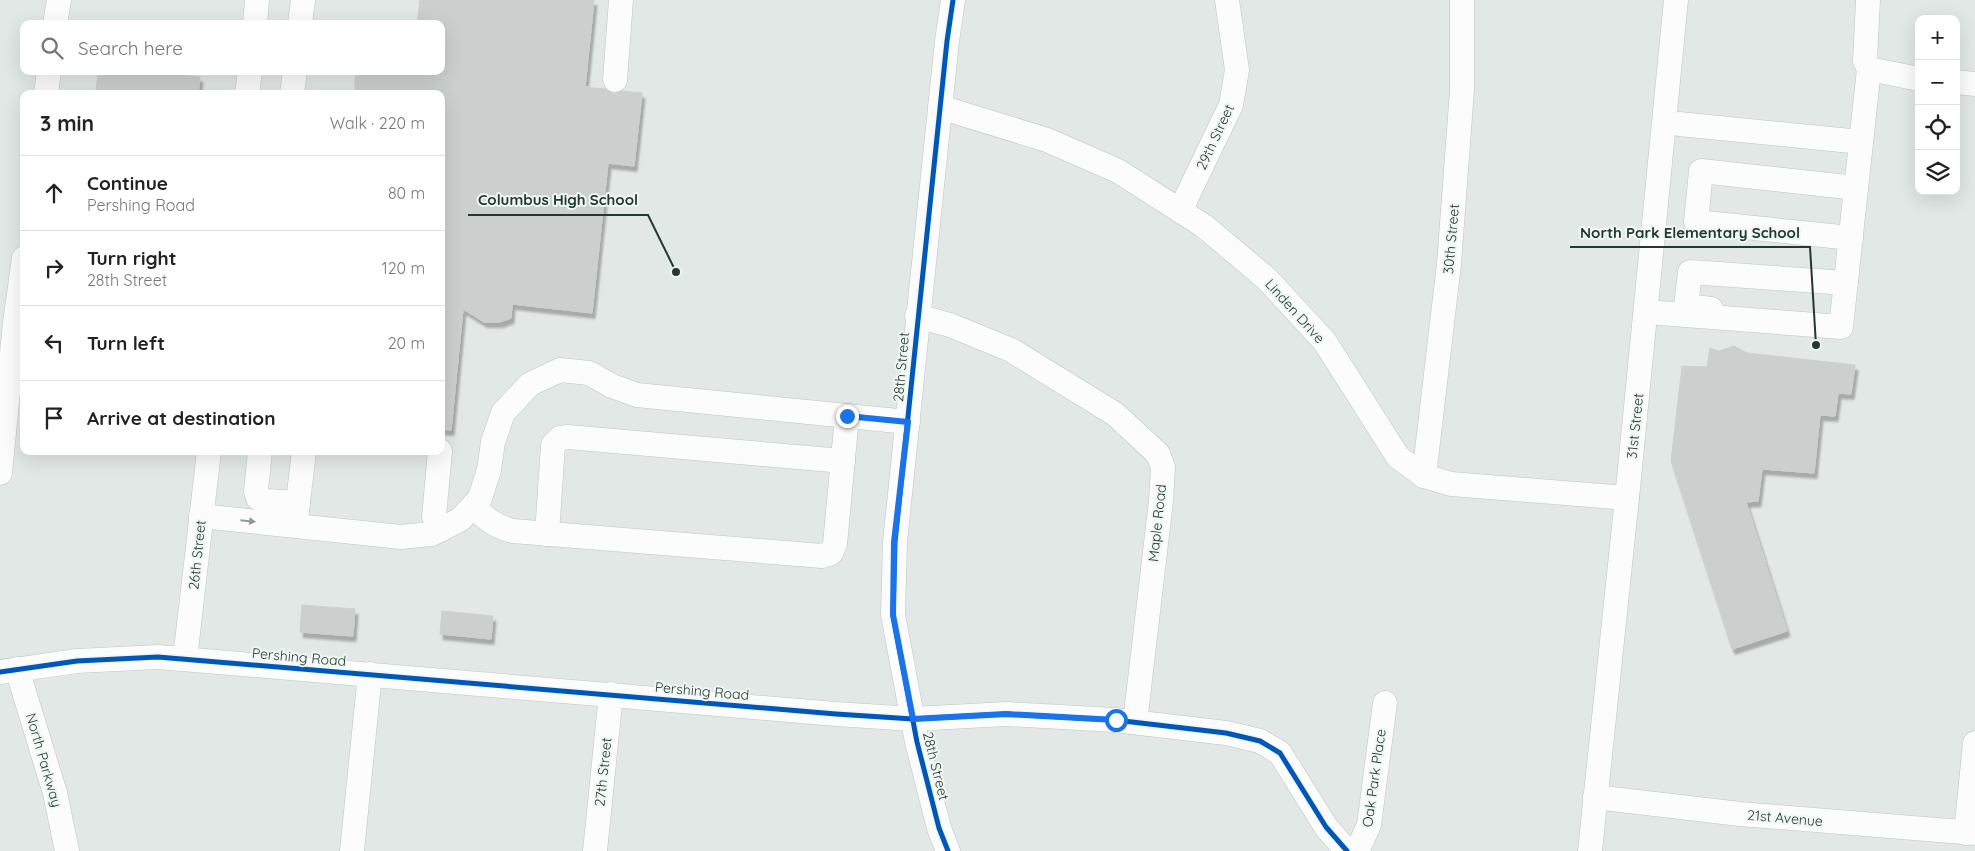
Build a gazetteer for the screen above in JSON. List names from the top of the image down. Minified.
{"streets":{"street":["29th Street","30th Street","Linden Drive","28th Street","31st Street","Maple Road","26th Street","Pershing Road","North Parkway","27th Street","Oak Park Place","21st Avenue"]},"crossings":[["29th Street","Linden Drive"],["30th Street","Linden Drive"],["Linden Drive","28th Street"],["Linden Drive","31st Street"],["28th Street","Maple Road"],["28th Street","Pershing Road"],["31st Street","21st Avenue"],["Maple Road","Pershing Road"],["26th Street","Pershing Road"],["Pershing Road","North Parkway"],["Pershing Road","27th Street"]],"places":["Columbus High School","North Park Elementary School"],"page":{"map_buttons":["+","−"],"search":"Search here","heading":["3 min","Walk · 220 m"],"list":[["Continue","Pershing Road","80 m"],["Turn right","28th Street","120 m"],["Turn left","20 m"],"Arrive at destination"]}}
